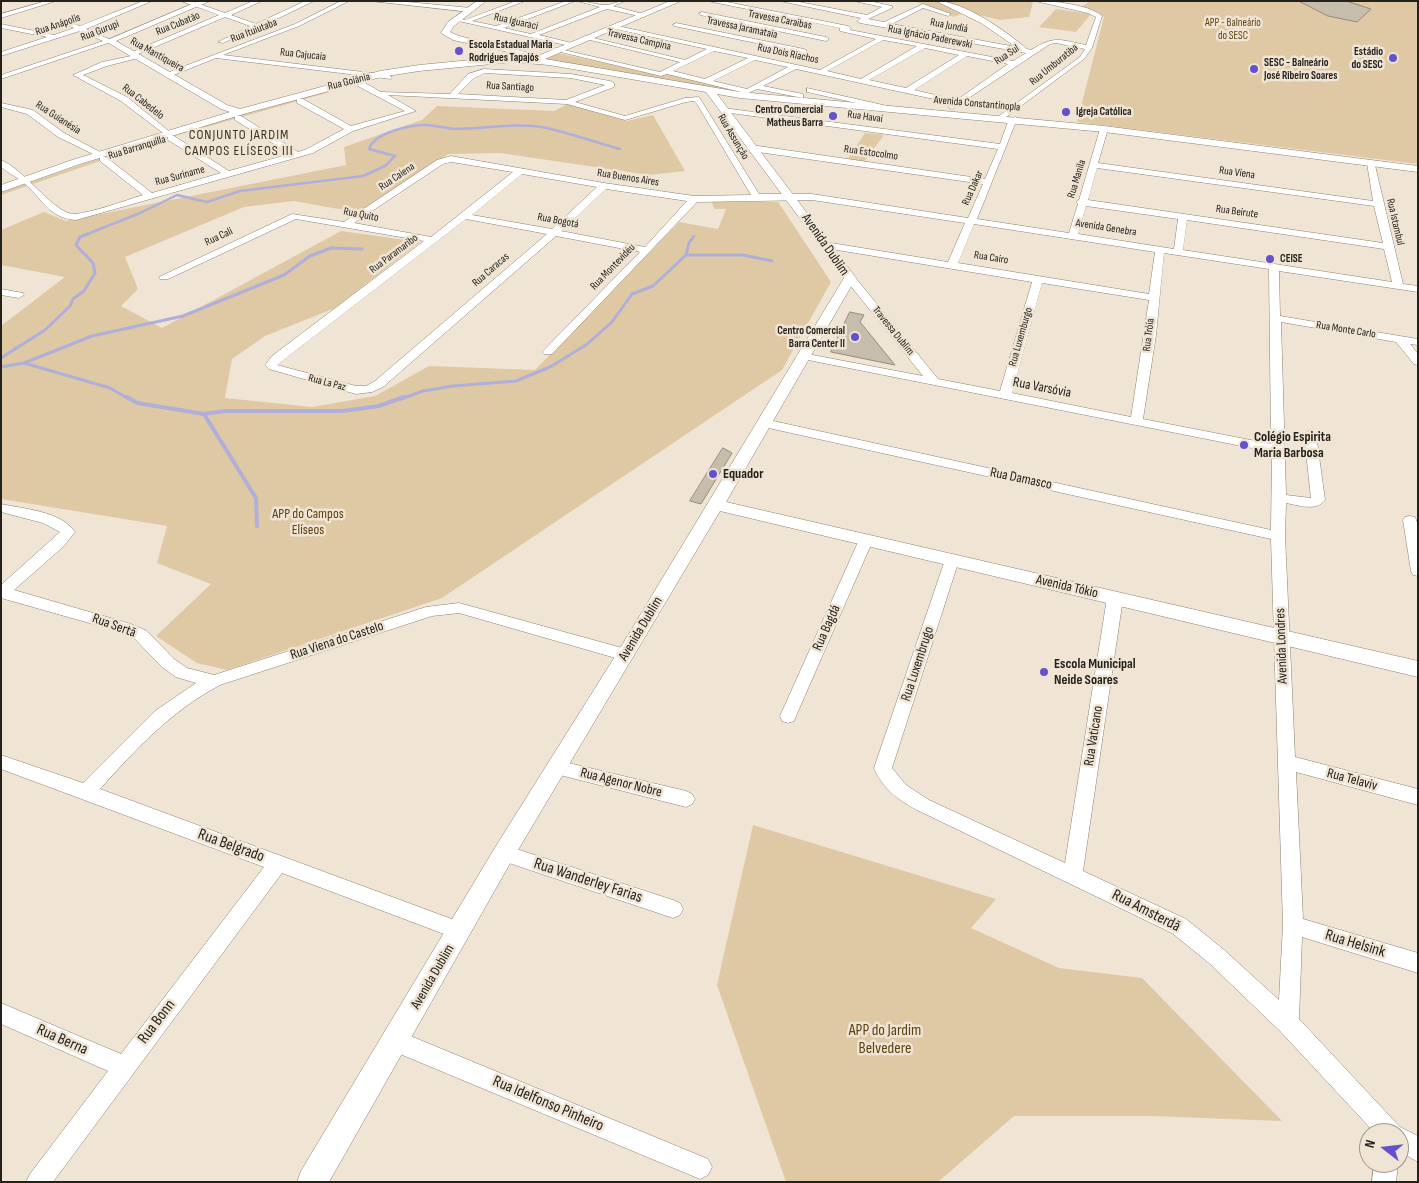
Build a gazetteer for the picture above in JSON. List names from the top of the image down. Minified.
{"streets":{"street":["Travessa Caraibas","Rua Iguaraci","Rua Cubatão","Rua Anápolis","Rua Jundiá","Travessa Jaramataia","Rua Gurupi","Rua Ituiutaba","Rua Ignácio Paderewski","Travessa Campina","Rua Dois Riachos","Rua Mantiqueira","Rua Cajucaia","Rua Sul","Rua Umburatiba","Rua Goiânia","Rua Santiago","Rua Cabedelo","Avenida Constantinopla","Rua Havaí","Rua Guianésia","Rua Assunção","Rua Barranquilla","Rua Estocolmo","Rua Viena","Rua Suriname","Rua Caiena","Rua Buenos Aires","Rua Manila","Rua Dakar","Rua Beirute","Rua Quito","Rua Bogotá","Rua Istambul","Avenida Genebra","Rua Cali","Avenida Dublim","Rua Paramaribo","Rua Cairo","Rua Montevidéu","Rua Caracas","Rua Monte Carlo","Travessa Dublim","Rua Tróia","Rua Luxemburgo","Rua La Paz","Rua Varsóvia","Rua Damasco","Avenida Tókio","Rua Sertã","Rua Bagdá","Rua Viena do Castelo","Avenida Londres","Rua Luxembrugo","Rua Vaticano","Rua Telaviv","Rua Agenor Nobre","Rua Belgrado","Rua Wanderley Farias","Rua Amsterdã","Rua Helsink","Rua Bonn","Rua Berna","Rua Idelfonso Pinheiro"]},"crossings":[["Rua Iguaraci","Avenida Constantinopla"],["Rua Cubatão","Rua Mantiqueira"],["Rua Cubatão","Rua Cabedelo"],["Rua Anápolis","Rua Mantiqueira"],["Rua Jundiá","Rua Sul"],["Rua Gurupi","Rua Mantiqueira"],["Rua Ituiutaba","Rua Mantiqueira"],["Rua Ituiutaba","Rua Cajucaia"],["Rua Ignácio Paderewski","Rua Sul"],["Rua Dois Riachos","Rua Sul"],["Rua Mantiqueira","Rua Goiânia"],["Rua Mantiqueira","Rua Barranquilla"],["Rua Cajucaia","Rua Goiânia"],["Rua Sul","Rua Umburatiba"],["Rua Sul","Avenida Constantinopla"],["Rua Umburatiba","Avenida Constantinopla"],["Rua Goiânia","Avenida Constantinopla"],["Rua Goiânia","Rua Barranquilla"],["Rua Santiago","Rua Assunção"],["Rua Santiago","Rua Suriname"],["Rua Cabedelo","Rua Barranquilla"],["Rua Cabedelo","Rua Suriname"],["Avenida Constantinopla","Rua Manila"],["Avenida Constantinopla","Rua Dakar"],["Avenida Constantinopla","Rua Istambul"],["Avenida Constantinopla","Avenida Dublim"],["Rua Havaí","Rua Dakar"],["Rua Havaí","Avenida Dublim"],["Rua Guianésia","Rua Barranquilla"],["Rua Guianésia","Rua Suriname"],["Rua Assunção","Rua Buenos Aires"],["Rua Estocolmo","Rua Dakar"],["Rua Estocolmo","Avenida Dublim"],["Rua Viena","Rua Manila"],["Rua Viena","Rua Istambul"],["Rua Caiena","Rua Buenos Aires"],["Rua Caiena","Rua Quito"],["Rua Buenos Aires","Avenida Genebra"],["Rua Buenos Aires","Avenida Dublim"],["Rua Buenos Aires","Rua Paramaribo"],["Rua Buenos Aires","Rua Montevidéu"],["Rua Buenos Aires","Rua Caracas"],["Rua Manila","Rua Beirute"],["Rua Manila","Avenida Genebra"],["Rua Dakar","Avenida Genebra"],["Rua Dakar","Rua Cairo"],["Rua Beirute","Rua Istambul"],["Rua Quito","Rua Cali"],["Rua Quito","Rua Paramaribo"],["Rua Bogotá","Rua Paramaribo"],["Rua Bogotá","Rua Montevidéu"],["Rua Bogotá","Rua Caracas"],["Rua Istambul","Avenida Genebra"],["Avenida Genebra","Avenida Dublim"],["Avenida Genebra","Rua Tróia"],["Avenida Genebra","Avenida Londres"],["Avenida Dublim","Rua Cairo"],["Avenida Dublim","Travessa Dublim"],["Avenida Dublim","Rua Varsóvia"],["Avenida Dublim","Rua Damasco"],["Avenida Dublim","Avenida Tókio"],["Avenida Dublim","Rua Viena do Castelo"],["Avenida Dublim","Rua Agenor Nobre"],["Avenida Dublim","Rua Belgrado"],["Avenida Dublim","Rua Wanderley Farias"],["Avenida Dublim","Rua Idelfonso Pinheiro"],["Rua Paramaribo","Rua La Paz"],["Rua Cairo","Rua Tróia"],["Rua Cairo","Rua Luxemburgo"],["Rua Caracas","Rua La Paz"],["Rua Monte Carlo","Avenida Londres"],["Travessa Dublim","Rua Varsóvia"],["Rua Tróia","Rua Varsóvia"],["Rua Luxemburgo","Rua Varsóvia"],["Rua Varsóvia","Avenida Londres"],["Rua Damasco","Avenida Londres"],["Avenida Tókio","Rua Bagdá"],["Avenida Tókio","Avenida Londres"],["Avenida Tókio","Rua Luxembrugo"],["Avenida Tókio","Rua Vaticano"],["Rua Sertã","Rua Viena do Castelo"],["Rua Viena do Castelo","Rua Belgrado"],["Avenida Londres","Rua Telaviv"],["Avenida Londres","Rua Amsterdã"],["Avenida Londres","Rua Helsink"],["Rua Luxembrugo","Rua Amsterdã"],["Rua Vaticano","Rua Amsterdã"],["Rua Belgrado","Rua Bonn"],["Rua Bonn","Rua Berna"]],"districts":["CONJUNTO JARDIM CAMPOS ELÍSEOS III"],"parks":["APP - Balneário do SESC","APP do Campos Elíseos","APP do Jardim Belvedere"],"places":["Escola Estadual Maria Rodrigues Tapajós","Estádio do SESC","SESC - Balneário José Ribeiro Soares","Igreja Católica","Centro Comercial Matheus Barra","CEISE","Centro Comercial Barra Center II","Colégio Espirita Maria Barbosa","Equador","Escola Municipal Neide Soares"],"north":"left"}
